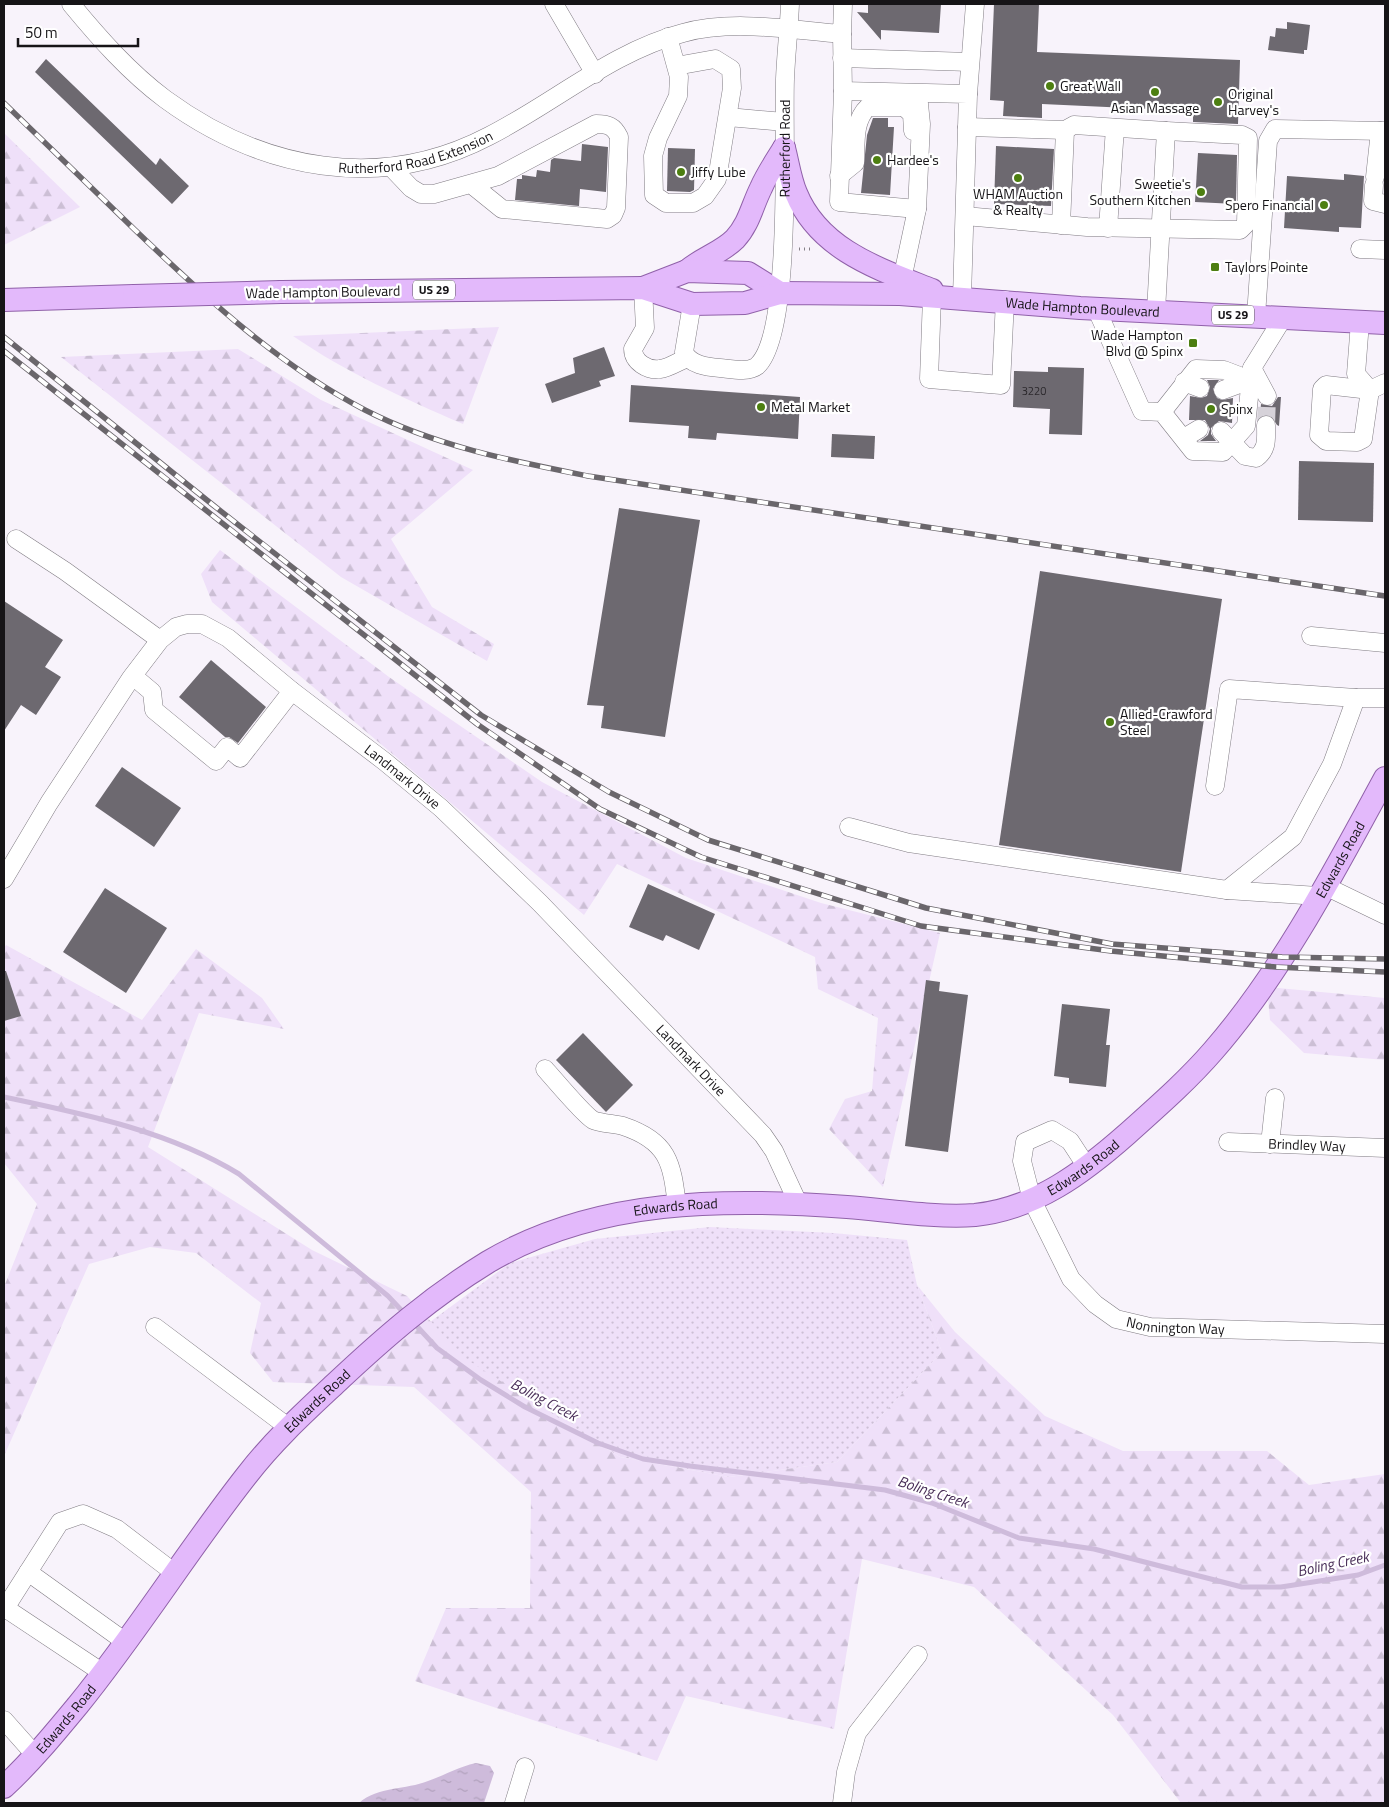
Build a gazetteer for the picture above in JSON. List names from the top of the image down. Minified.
{"streets":{"main road":["US 29","Wade Hampton Boulevard","Edwards Road"],"street":["Rutherford Road","Rutherford Road Extension","Landmark Drive","Brindley Way","Nonnington Way"]},"crossings":[["Rutherford Road","Rutherford Road Extension"],["Rutherford Road","Wade Hampton Boulevard"],["Landmark Drive","Edwards Road"],["Edwards Road","Nonnington Way"]],"water":["Boling Creek"],"places":{"other":["Great Wall","Asian Massage","Original Harvey's","Hardee's","Jiffy Lube","WHAM Auction & Realty","Sweetie's Southern Kitchen","Spero Financial","Metal Market","Spinx","Allied-Crawford Steel"],"transit":["Taylors Pointe","Wade Hampton Blvd @ Spinx"]},"house_numbers":["3220"],"scale_bar":"50 m"}
